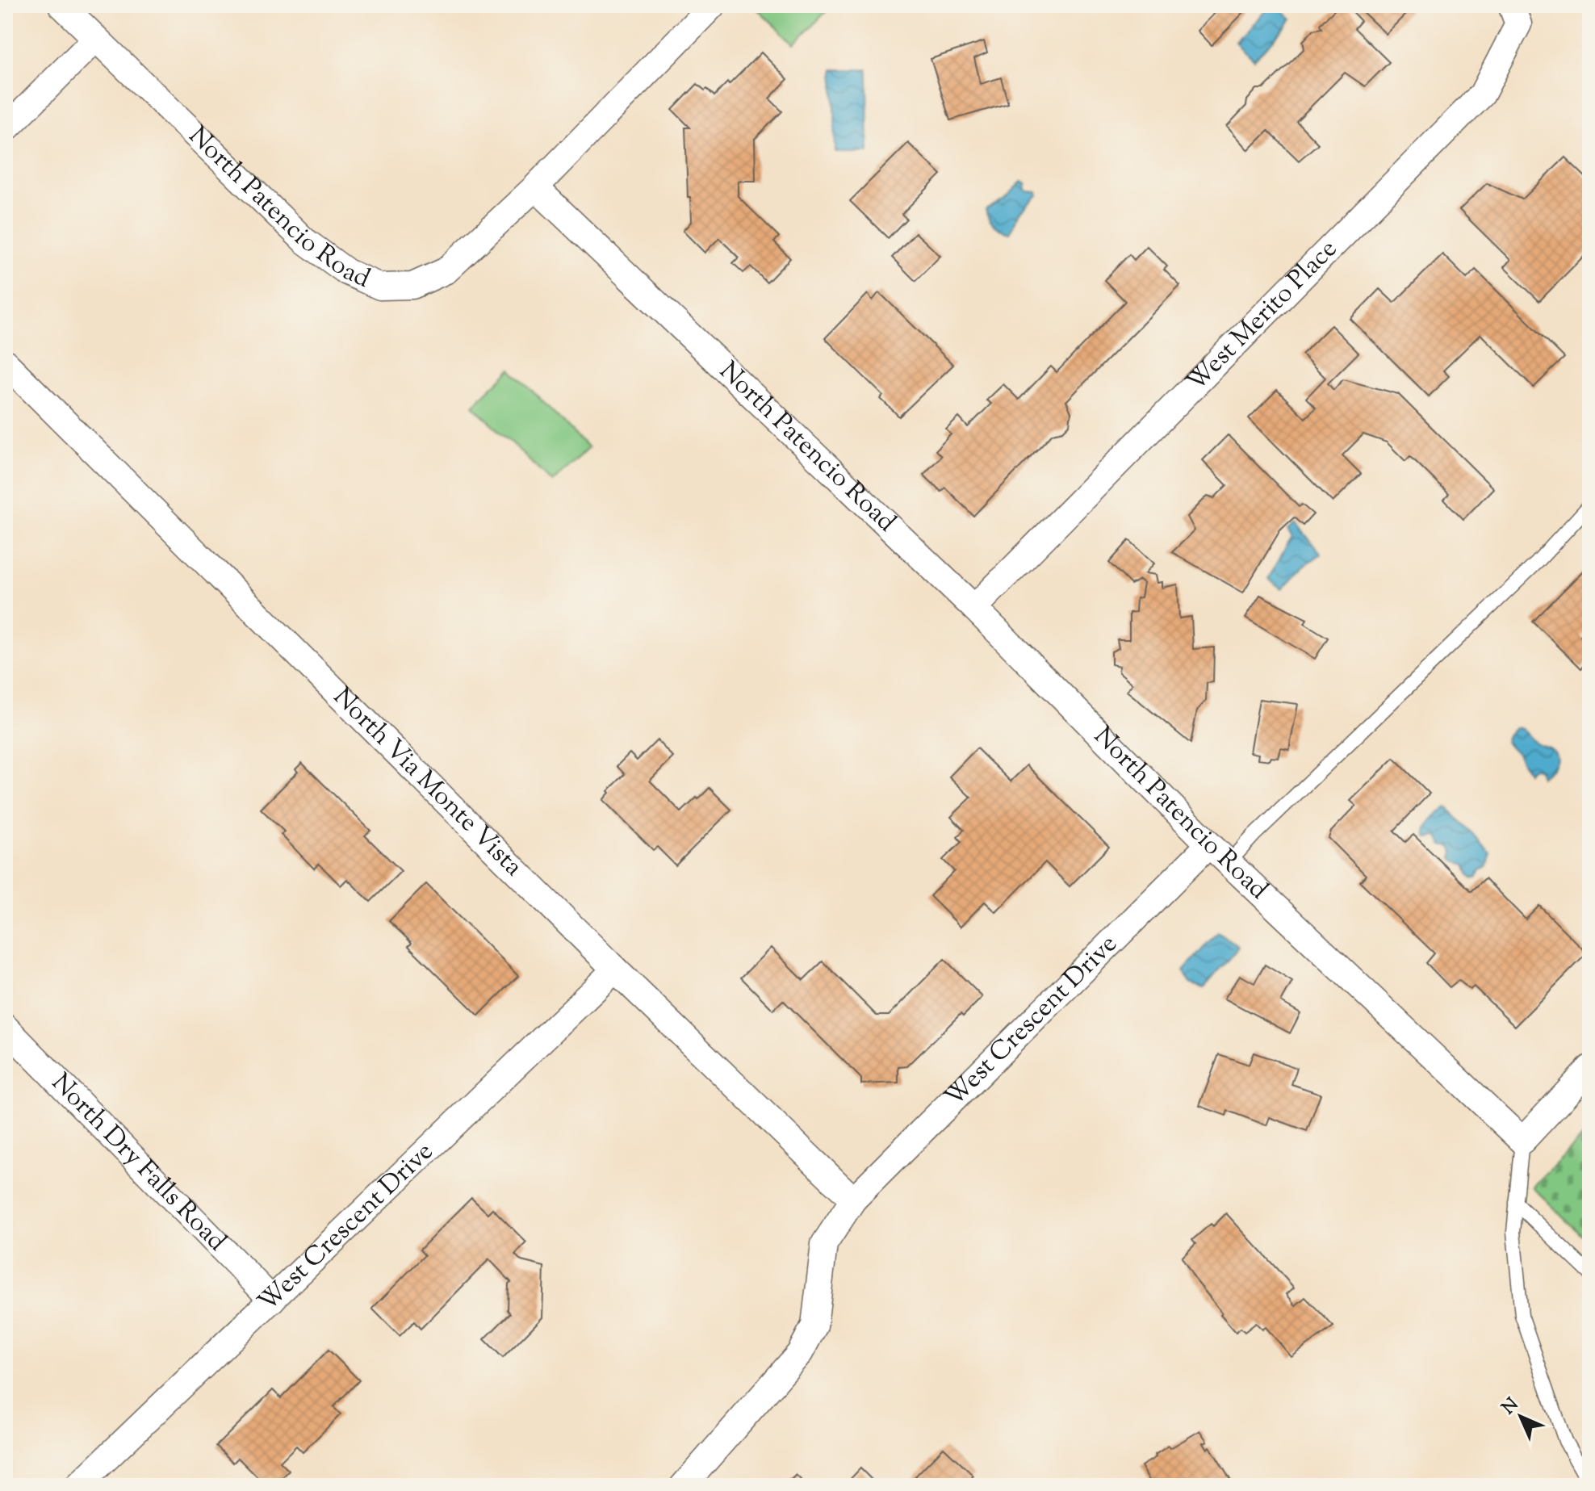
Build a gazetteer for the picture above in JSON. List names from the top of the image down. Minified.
{"streets":{"street":["North Patencio Road","West Merito Place","North Via Monte Vista","West Crescent Drive","North Dry Falls Road"]},"crossings":[["North Patencio Road","West Merito Place"],["North Patencio Road","West Crescent Drive"],["North Via Monte Vista","West Crescent Drive"],["West Crescent Drive","North Dry Falls Road"]],"north":"top left"}
